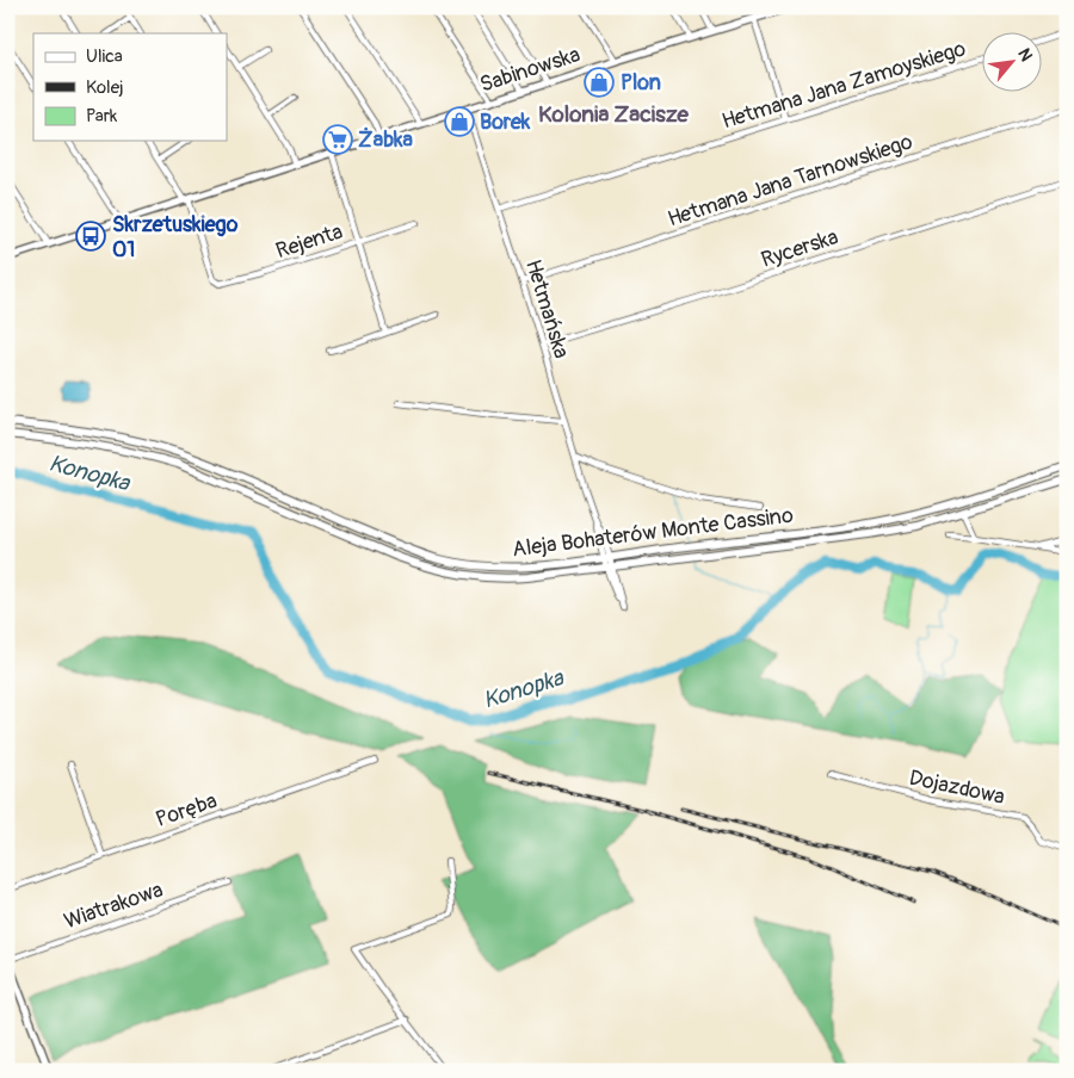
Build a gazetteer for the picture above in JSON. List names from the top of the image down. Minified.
{"streets":{"main road":["Aleja Bohaterów Monte Cassino"],"street":["Sabinowska","Hetmana Jana Zamoyskiego","Hetmana Jana Tarnowskiego","Rejenta","Rycerska","Hetmańska","Dojazdowa","Poręba","Wiatrakowa"]},"crossings":[["Sabinowska","Rejenta"],["Sabinowska","Hetmańska"],["Hetmana Jana Zamoyskiego","Hetmańska"],["Hetmana Jana Tarnowskiego","Hetmańska"],["Rycerska","Hetmańska"],["Hetmańska","Aleja Bohaterów Monte Cassino"]],"districts":["Kolonia Zacisze"],"water":["Konopka"],"places":{"shop":["Plon","Borek"],"supermarket":["Żabka"],"bus stop":["Skrzetuskiego 01"]},"legend":["Ulica","Kolej","Park"],"north":"top right"}
